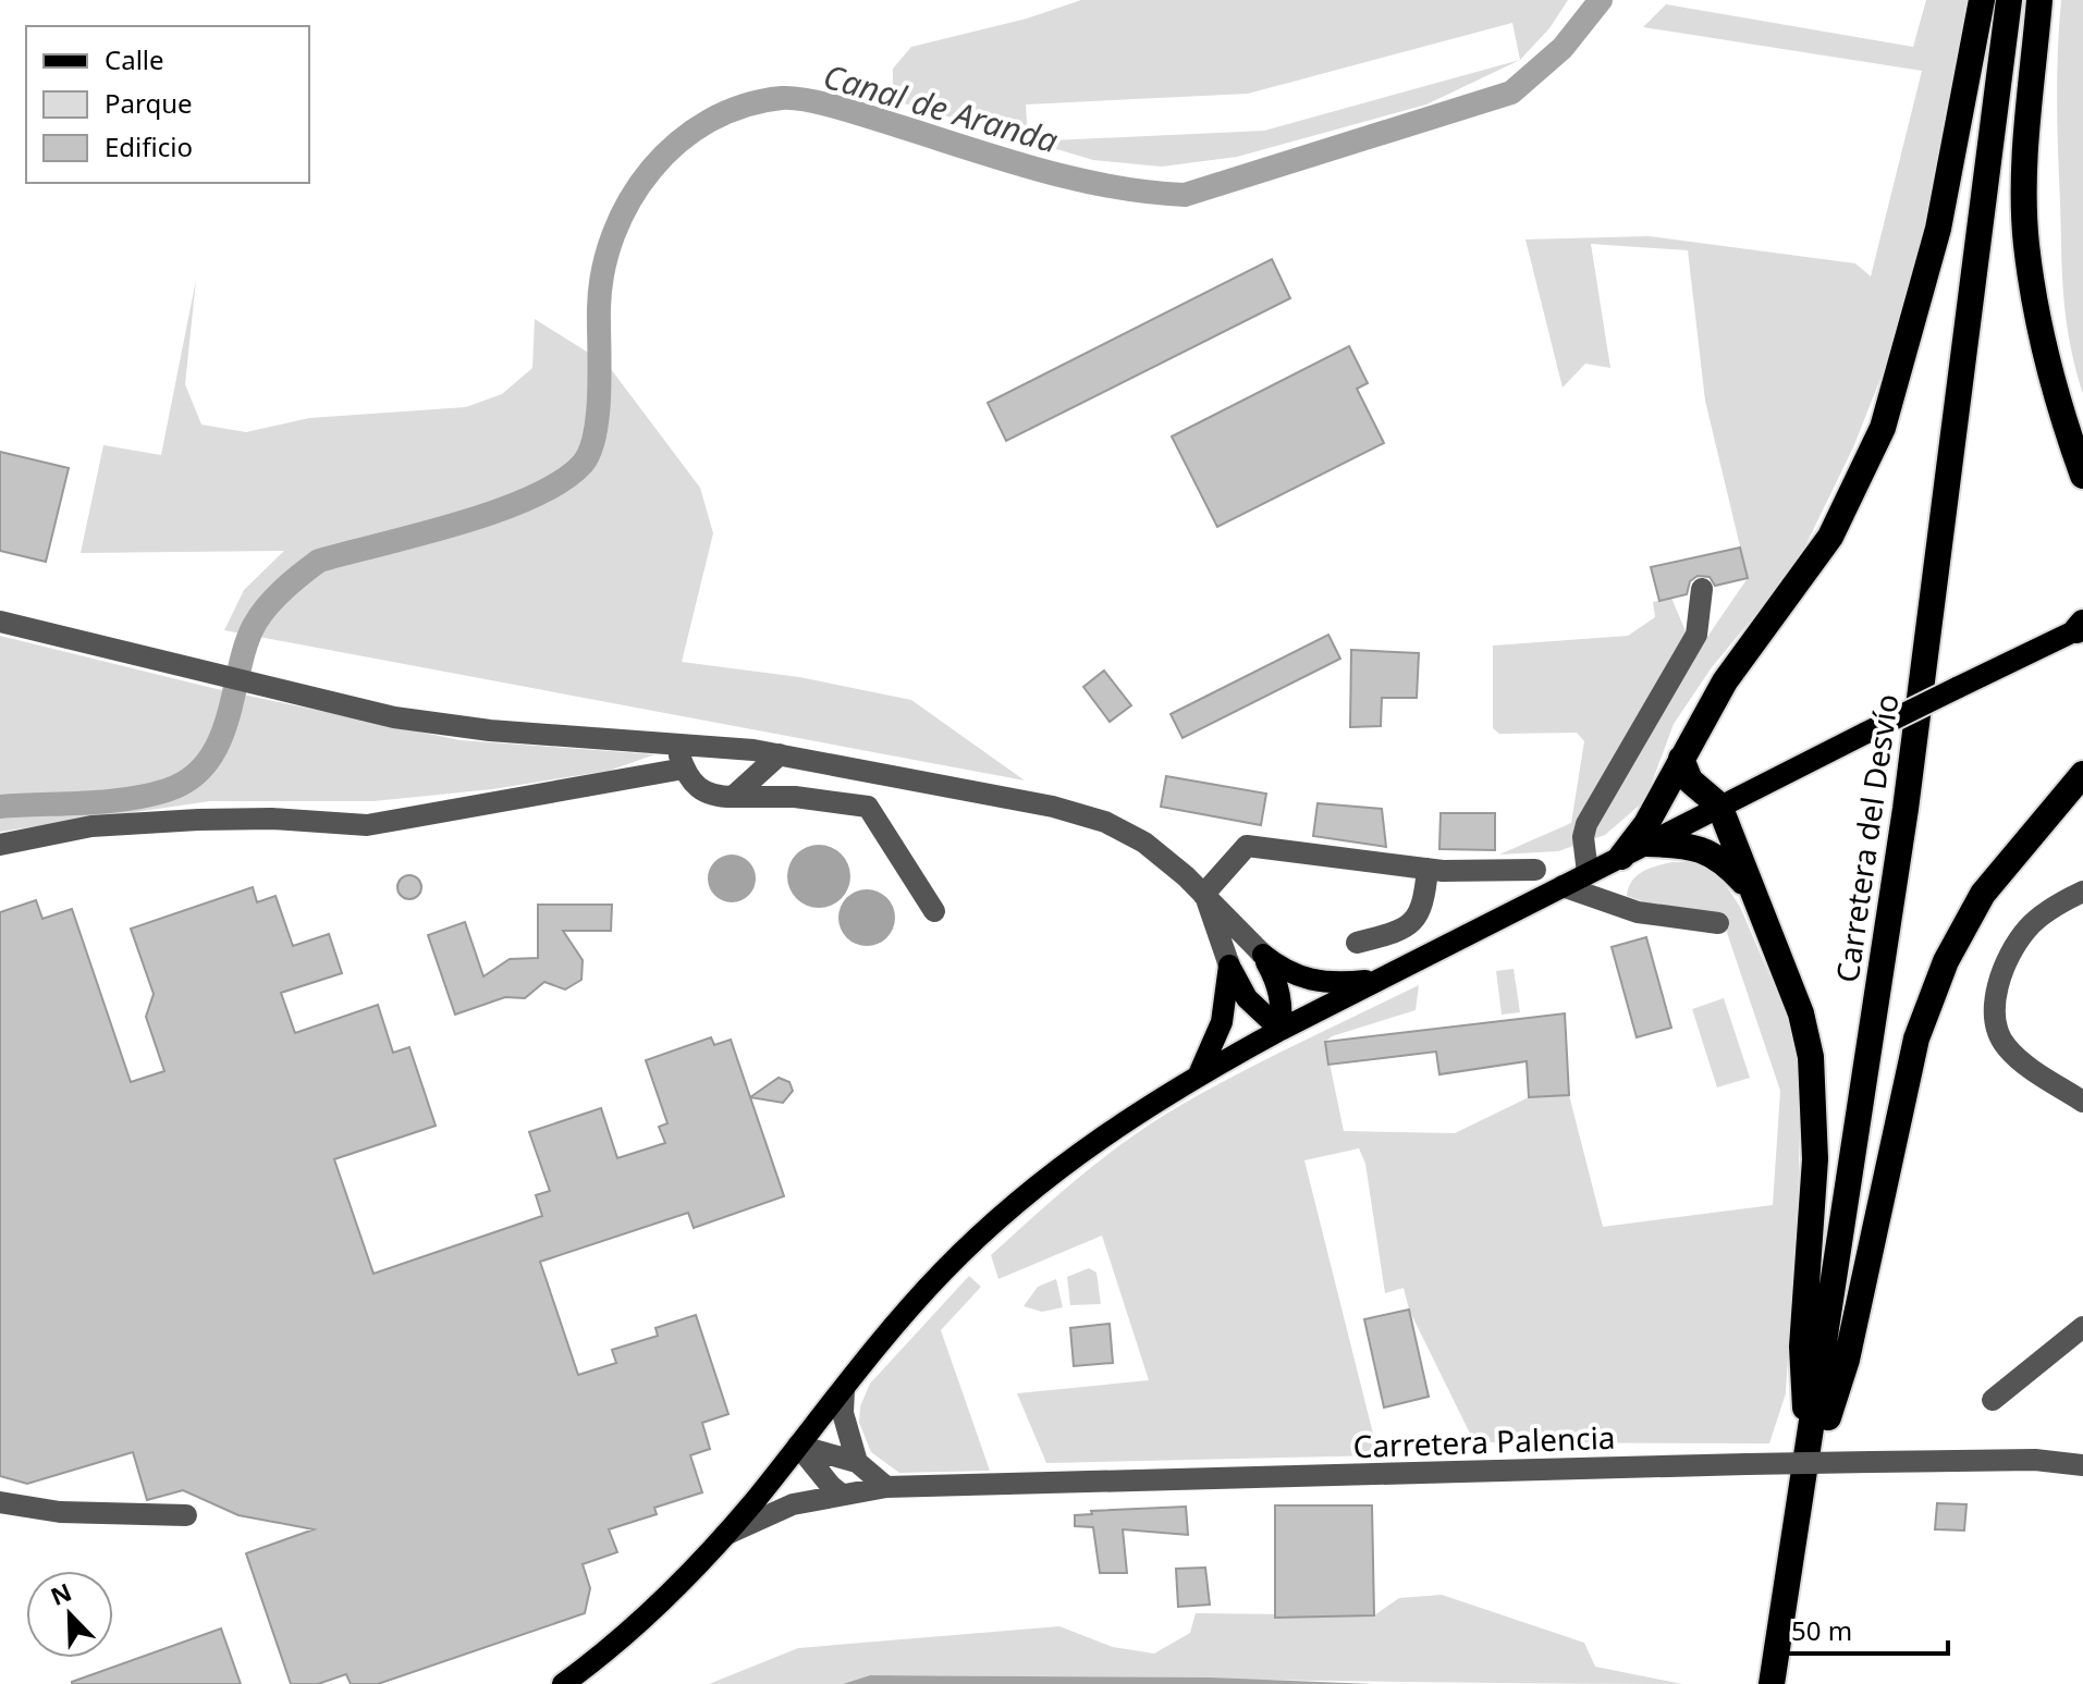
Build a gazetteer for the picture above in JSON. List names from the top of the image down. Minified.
{"streets":{"highway":["Carretera del Desvío"],"street":["Carretera Palencia"]},"water":["Canal de Aranda"],"legend":["Calle","Parque","Edificio"],"scale_bar":"50 m","north":"top left"}
